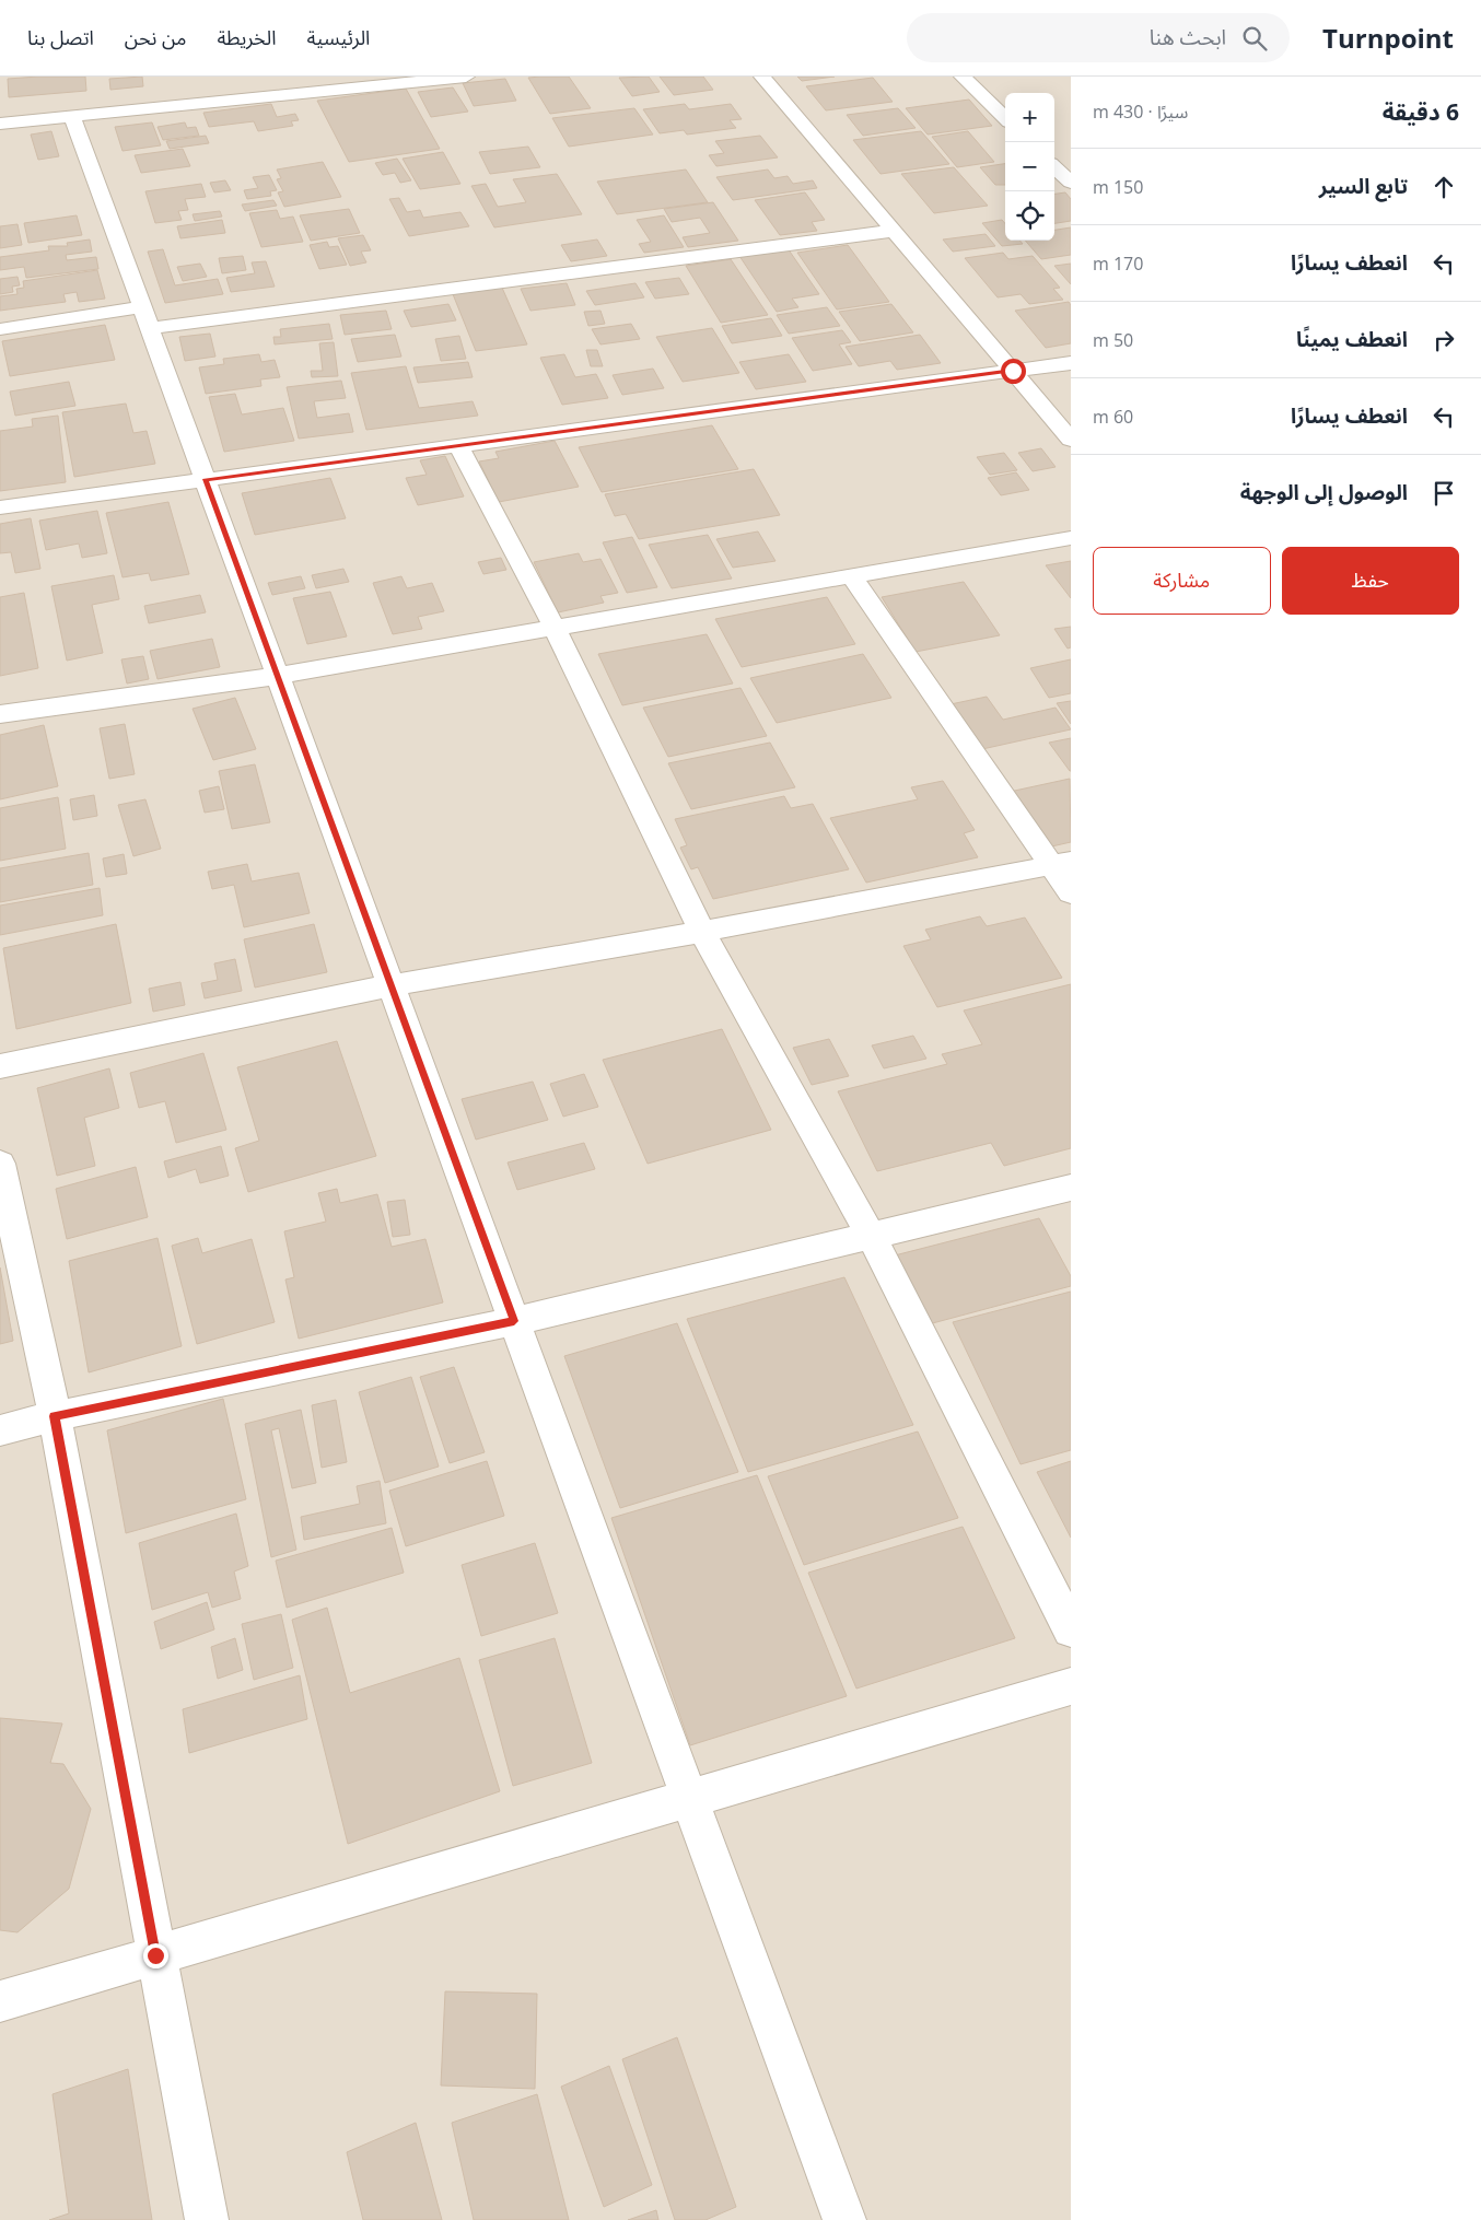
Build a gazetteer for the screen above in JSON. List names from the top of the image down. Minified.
{"page":{"header":"Turnpoint","search":"ابحث هنا","nav":["الرئيسية","الخريطة","من نحن","اتصل بنا"],"heading":["6 دقيقة","سيرًا · 430 m"],"map_buttons":["+","−"],"list":[["تابع السير","150 m"],["انعطف يسارًا","170 m"],["انعطف يمينًا","50 m"],["انعطف يسارًا","60 m"],"الوصول إلى الوجهة"],"buttons":["حفظ","مشاركة"]}}
